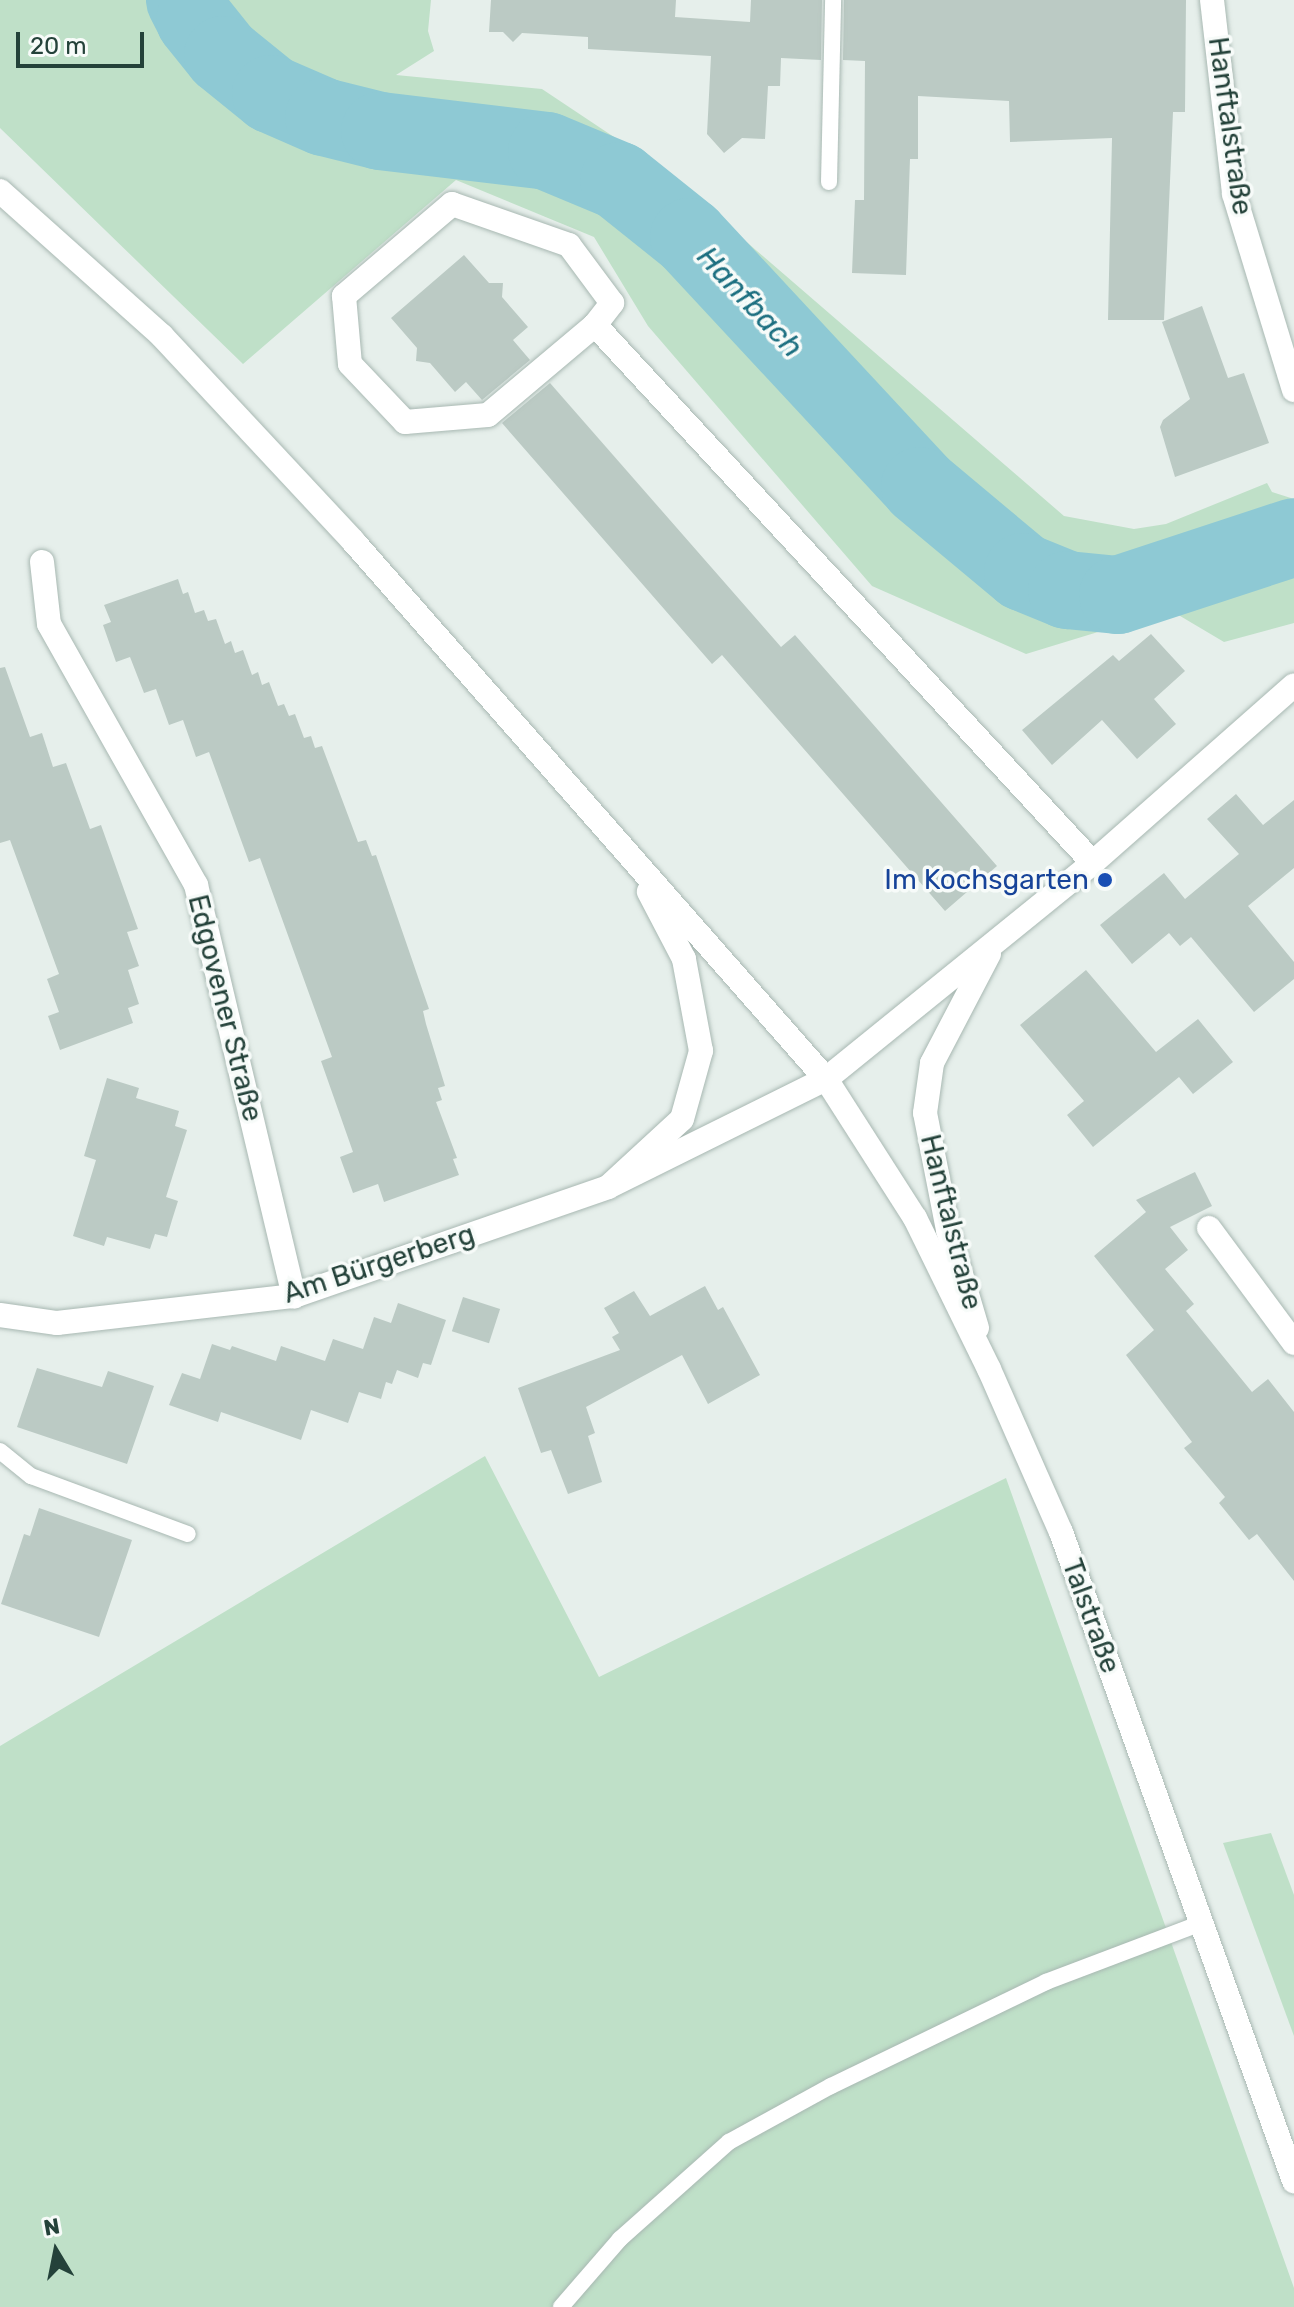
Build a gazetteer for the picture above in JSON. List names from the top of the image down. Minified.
{"streets":{"street":["Hanftalstraße","Edgovener Straße","Am Bürgerberg","Talstraße"]},"crossings":[["Hanftalstraße","Am Bürgerberg"],["Hanftalstraße","Talstraße"],["Edgovener Straße","Am Bürgerberg"],["Am Bürgerberg","Talstraße"]],"water":["Hanfbach"],"places":["Im Kochsgarten"],"scale_bar":"20 m","north":"top"}
